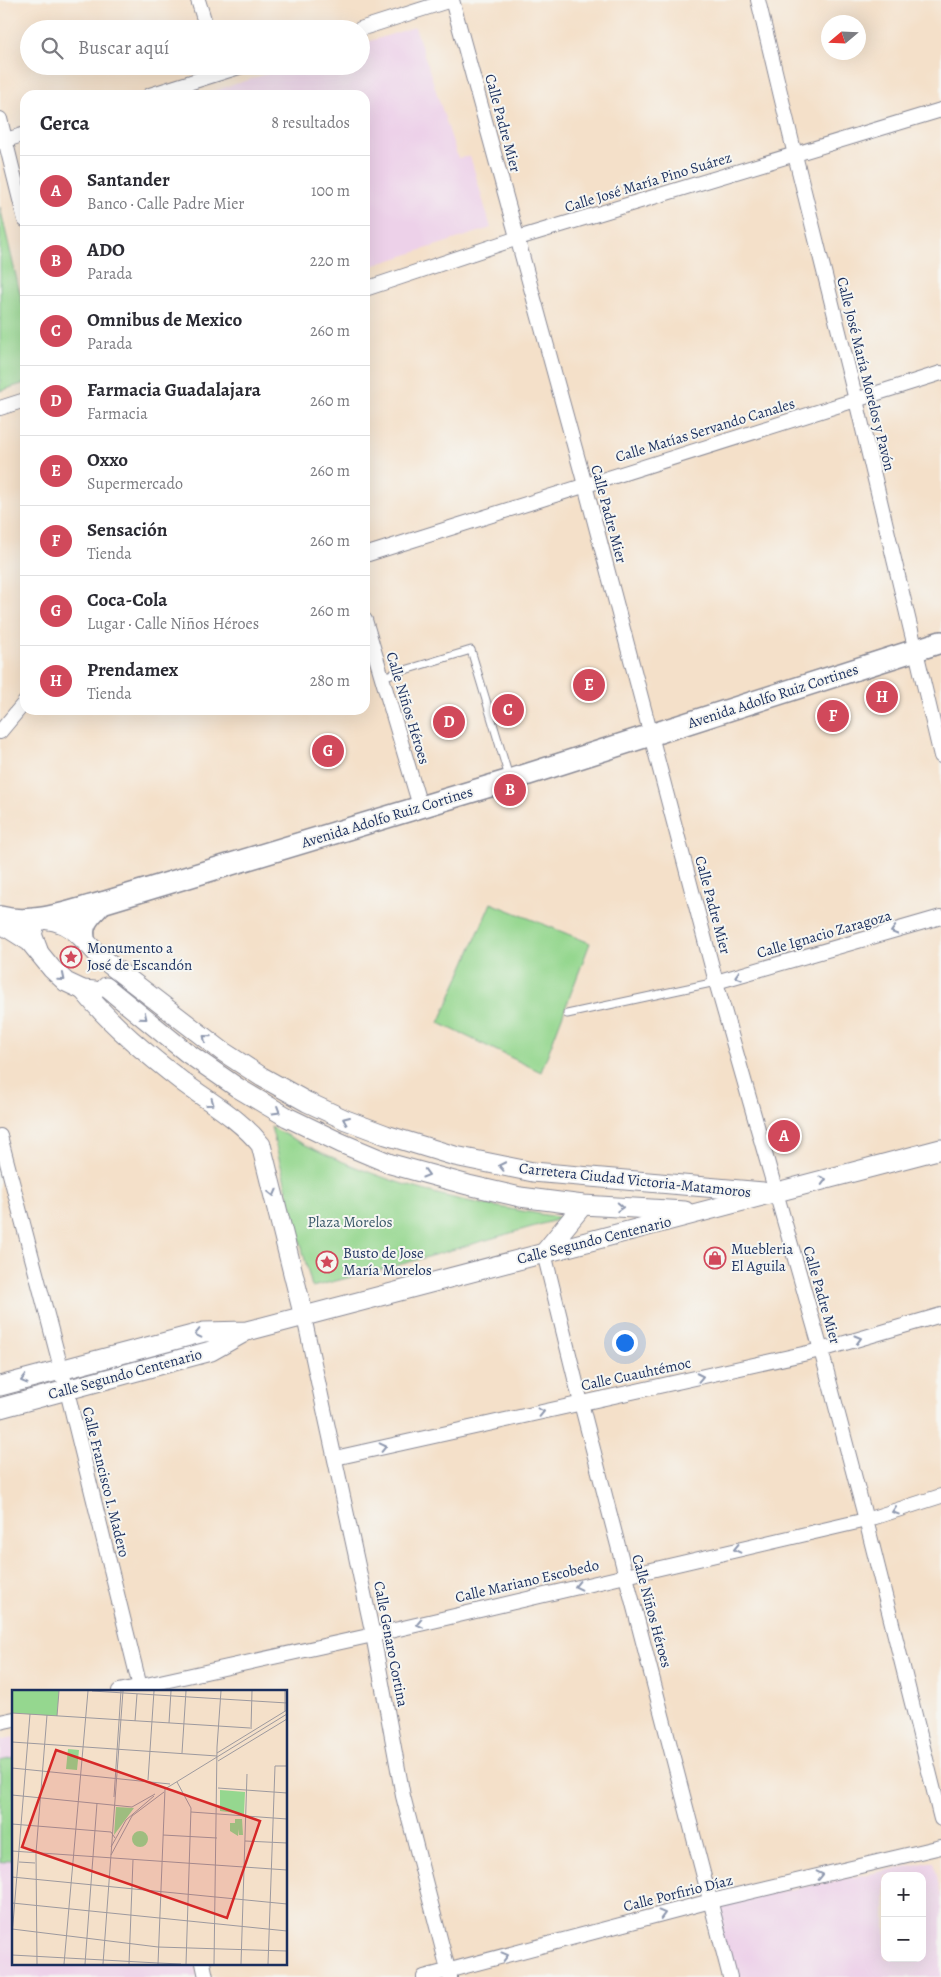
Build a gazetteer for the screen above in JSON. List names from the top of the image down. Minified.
{"streets":{"main road":["Avenida Adolfo Ruiz Cortines"],"street":["Calle Padre Mier","Calle José María Pino Suárez","Calle José María Morelos y Pavón","Calle Matías Servando Canales","Calle Niños Héroes","Calle Ignacio Zaragoza","Carretera Ciudad Victoria-Matamoros","Calle Segundo Centenario","Calle Cuauhtémoc","Calle Francisco I. Madero","Calle Mariano Escobedo","Calle Genaro Cortina","Calle Porfirio Díaz"]},"crossings":[["Calle Padre Mier","Calle José María Pino Suárez"],["Calle Padre Mier","Calle Matías Servando Canales"],["Calle Padre Mier","Avenida Adolfo Ruiz Cortines"],["Calle Padre Mier","Calle Ignacio Zaragoza"],["Calle Padre Mier","Carretera Ciudad Victoria-Matamoros"],["Calle Padre Mier","Calle Segundo Centenario"],["Calle Padre Mier","Calle Cuauhtémoc"],["Calle Padre Mier","Calle Mariano Escobedo"],["Calle José María Pino Suárez","Calle José María Morelos y Pavón"],["Calle José María Morelos y Pavón","Calle Matías Servando Canales"],["Calle José María Morelos y Pavón","Avenida Adolfo Ruiz Cortines"],["Avenida Adolfo Ruiz Cortines","Calle Niños Héroes"],["Avenida Adolfo Ruiz Cortines","Carretera Ciudad Victoria-Matamoros"],["Calle Niños Héroes","Calle Segundo Centenario"],["Calle Niños Héroes","Calle Cuauhtémoc"],["Calle Niños Héroes","Calle Mariano Escobedo"],["Calle Niños Héroes","Calle Porfirio Díaz"],["Carretera Ciudad Victoria-Matamoros","Calle Segundo Centenario"],["Calle Segundo Centenario","Calle Francisco I. Madero"],["Calle Segundo Centenario","Calle Genaro Cortina"],["Calle Cuauhtémoc","Calle Genaro Cortina"],["Calle Francisco I. Madero","Calle Mariano Escobedo"],["Calle Mariano Escobedo","Calle Genaro Cortina"],["Calle Genaro Cortina","Calle Porfirio Díaz"]],"one_way":["Calle Ignacio Zaragoza","Calle Cuauhtémoc","Calle Mariano Escobedo","Calle Porfirio Díaz"],"parks":["Plaza Morelos"],"places":{"place":["Monumento a José de Escandón","Busto de Jose María Morelos"],"shop":["Muebleria El Aguila"]},"north":"left","page":{"search":"Buscar aquí","heading":["Cerca","8 resultados"],"list":[{"mark":"A","name":"Santander","note":"Banco · Calle Padre Mier","value":"100 m"},{"mark":"B","name":"ADO","note":"Parada","value":"220 m"},{"mark":"C","name":"Omnibus de Mexico","note":"Parada","value":"260 m"},{"mark":"D","name":"Farmacia Guadalajara","note":"Farmacia","value":"260 m"},{"mark":"E","name":"Oxxo","note":"Supermercado","value":"260 m"},{"mark":"F","name":"Sensación","note":"Tienda","value":"260 m"},{"mark":"G","name":"Coca-Cola","note":"Lugar · Calle Niños Héroes","value":"260 m"},{"mark":"H","name":"Prendamex","note":"Tienda","value":"280 m"}],"pins":["E","H","C","F","D","G","B","A"],"map_buttons":["+","−"]}}
